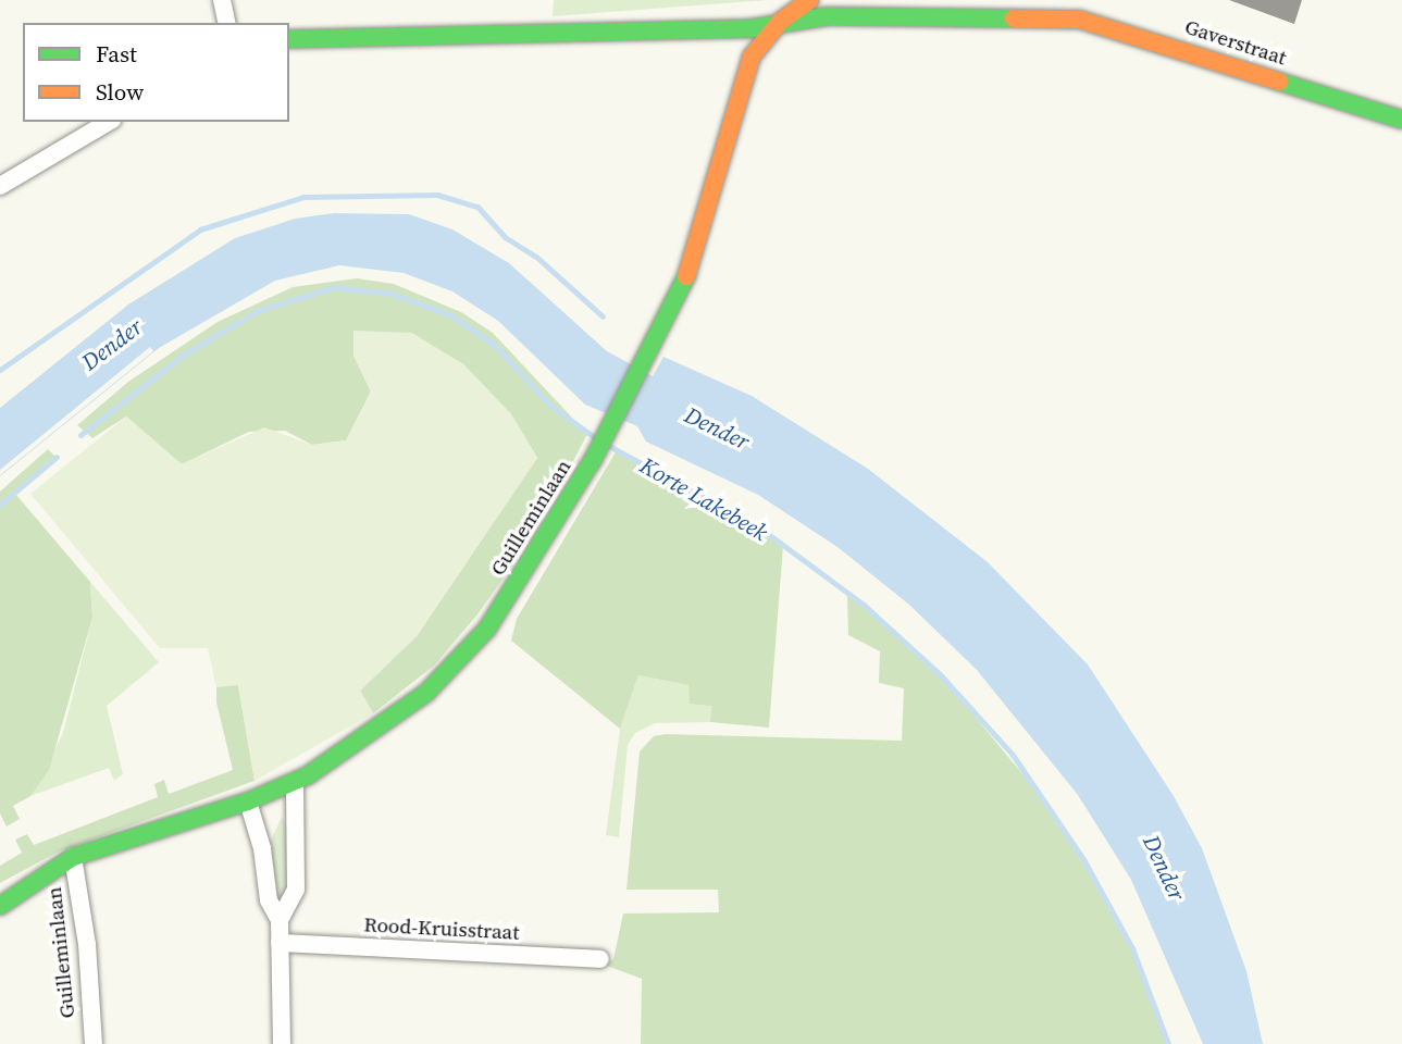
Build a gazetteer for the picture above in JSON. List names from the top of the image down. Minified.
{"streets":{"main road":["Gaverstraat","Guilleminlaan"],"street":["Rood-Kruisstraat"]},"crossings":[["Gaverstraat","Guilleminlaan"]],"water":["Dender","Korte Lakebeek"],"legend":["Fast","Slow"]}
